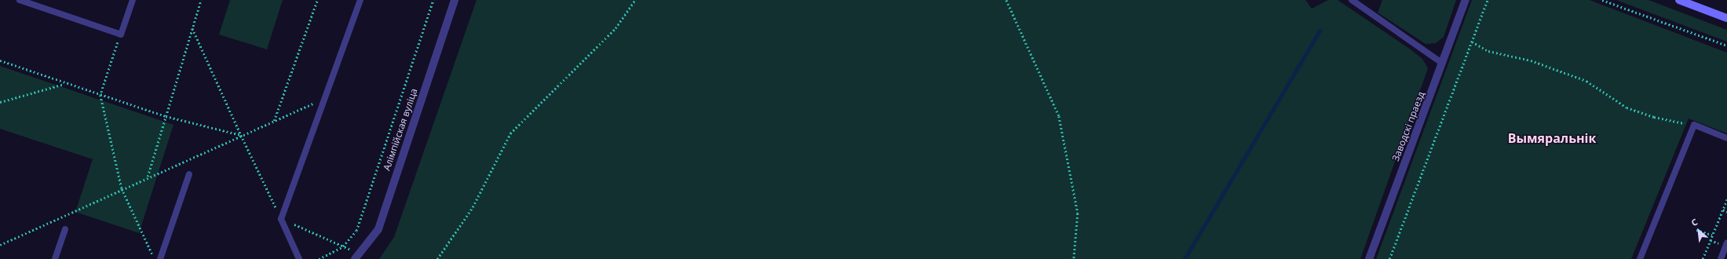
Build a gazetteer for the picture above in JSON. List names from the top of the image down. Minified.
{"streets":{"street":["Заводскі праезд","Алімпійская вуліца"]},"districts":["Вымяральнік"],"north":"top left"}
